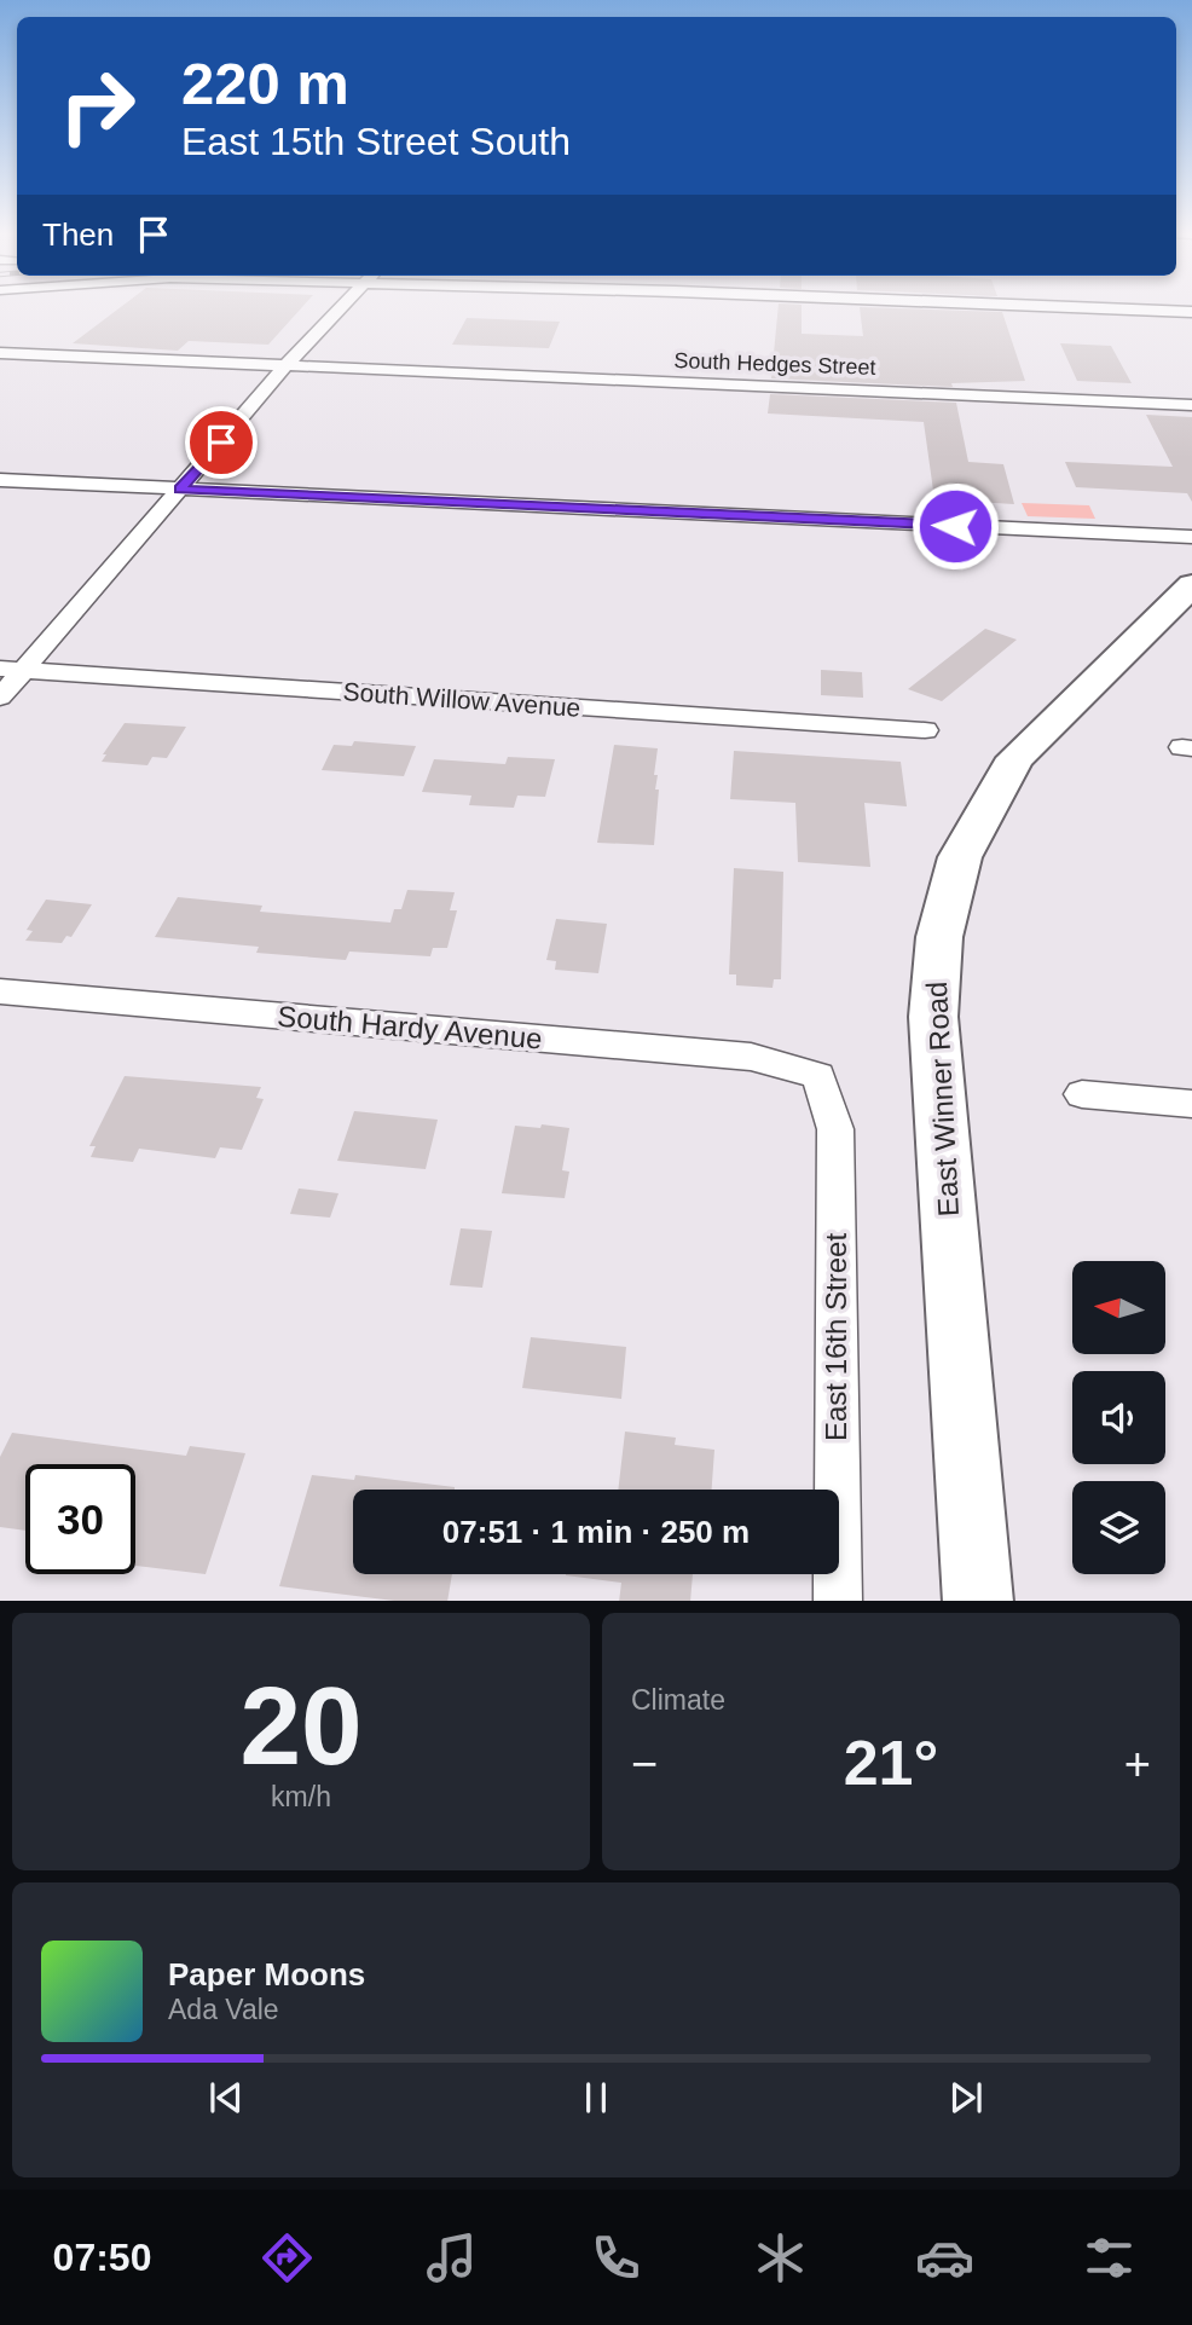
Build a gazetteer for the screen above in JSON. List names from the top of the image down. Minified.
{"streets":{"street":["South Hedges Street","South Willow Avenue","South Hardy Avenue","East Winner Road","East 16th Street"]},"crossings":[["South Hardy Avenue","East 16th Street"]],"north":"left","page":{"turn":["220 m","East 15th Street South"],"then":"Then","limit":"30","trip":"07:51 · 1 min · 250 m","tile":[["20","km/h"],"Climate"],"heat":["−","21°","+"],"song":["Paper Moons","Ada Vale"],"tabs":"07:50"}}
